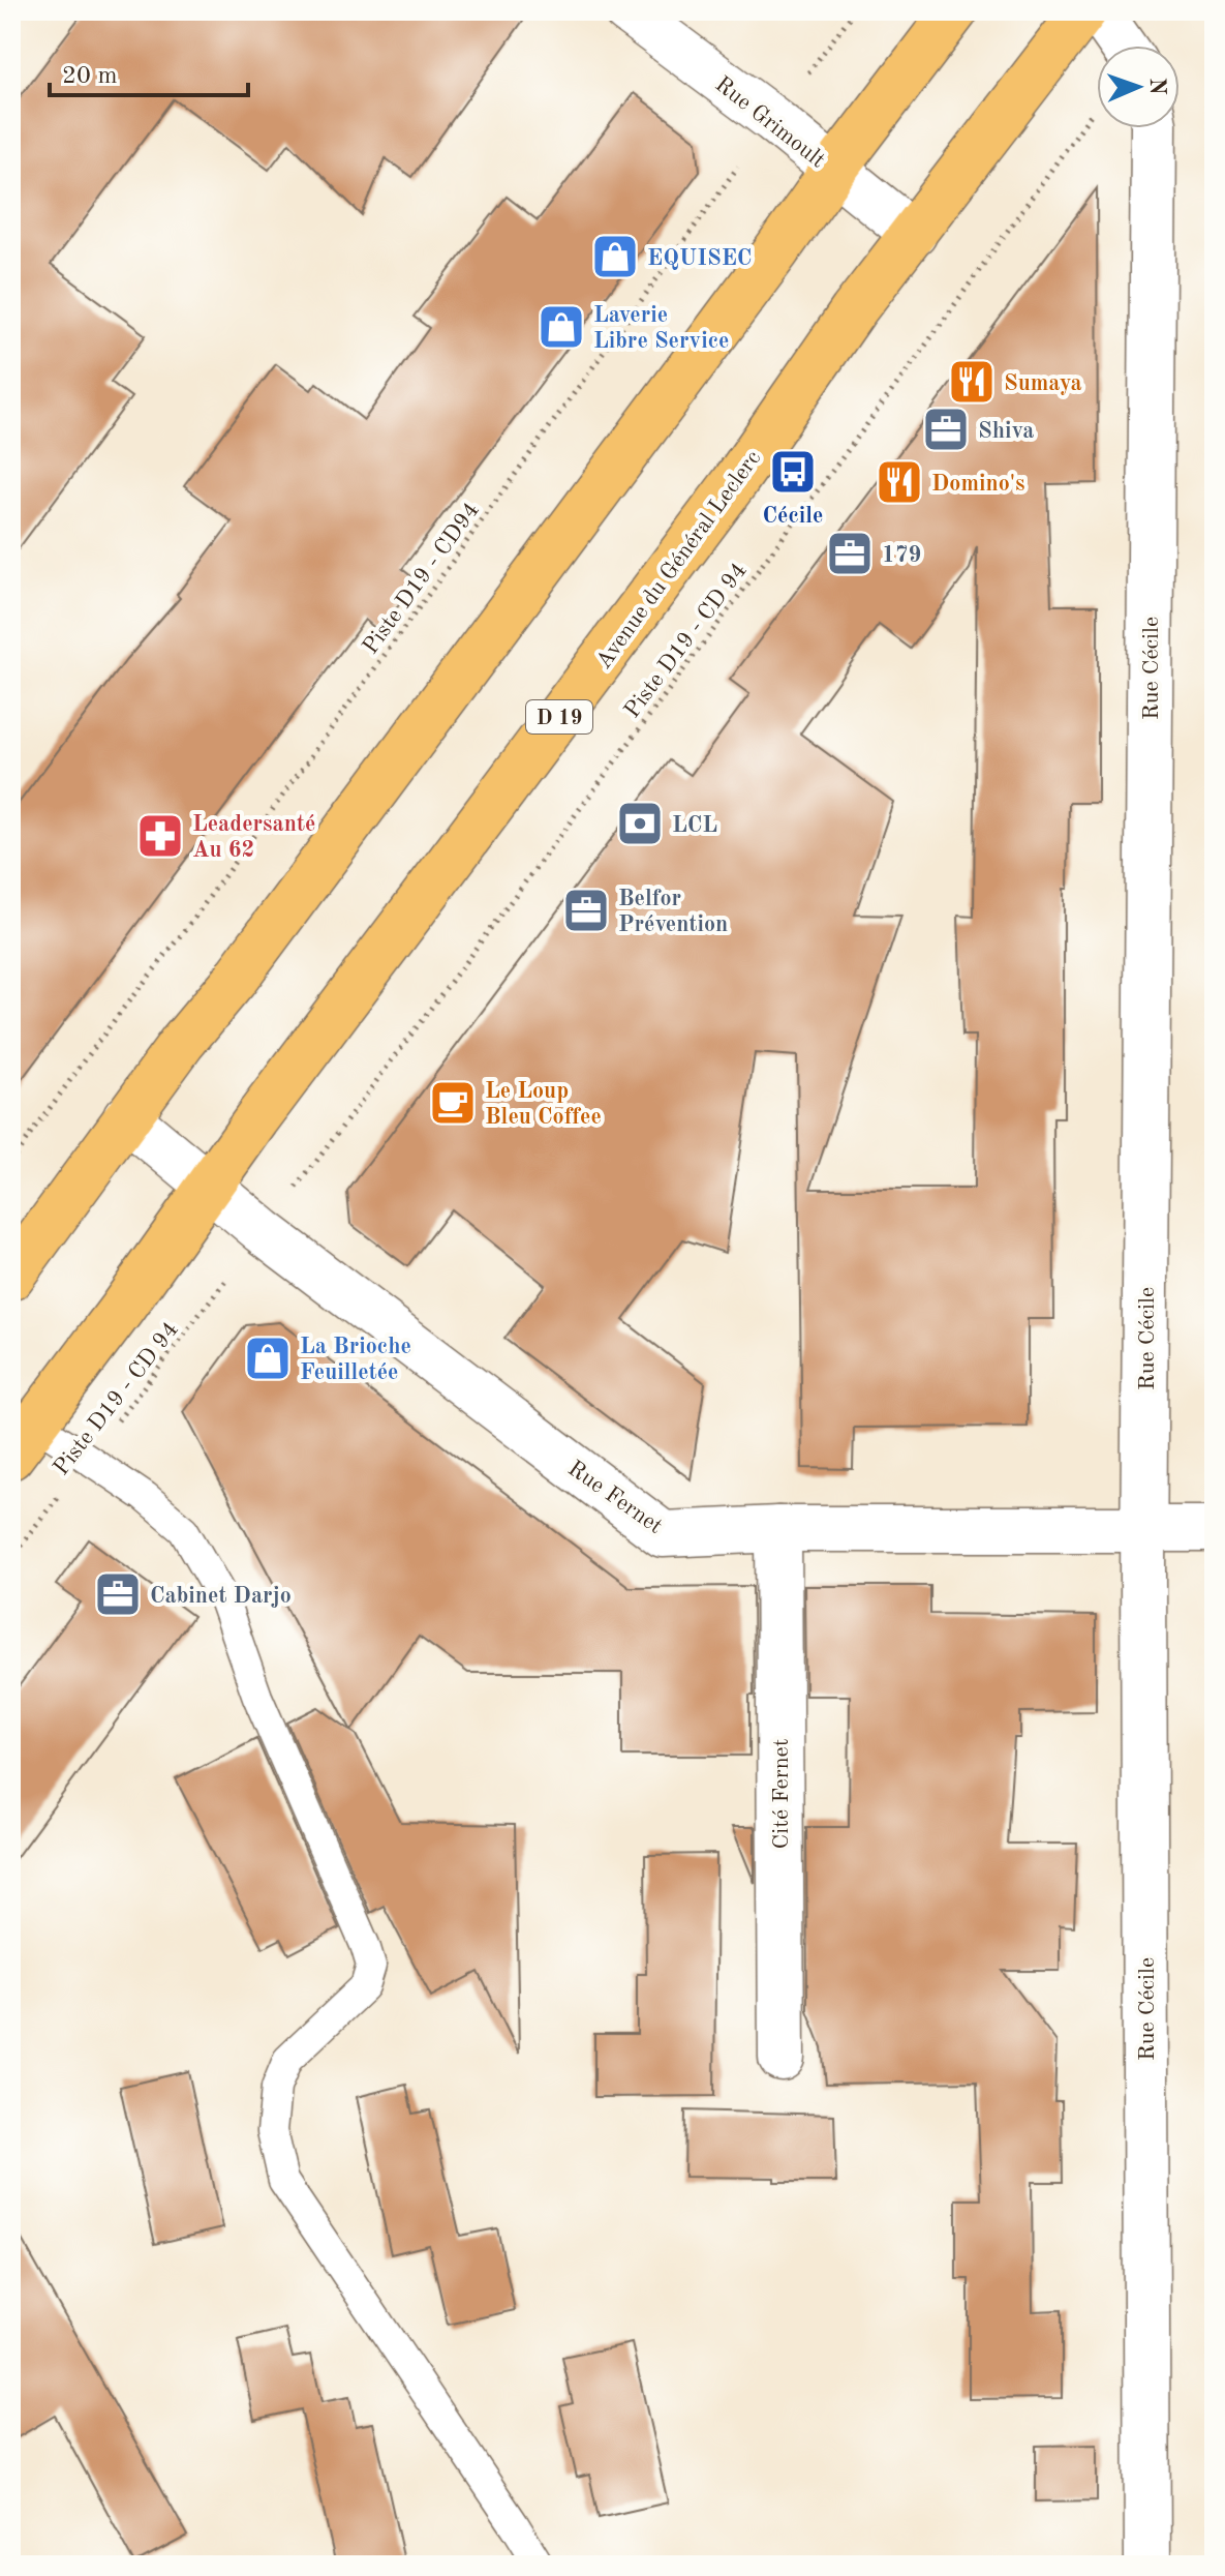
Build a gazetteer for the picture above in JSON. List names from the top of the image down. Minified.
{"streets":{"main road":["Avenue du Général Leclerc","D 19"],"street":["Rue Grimoult","Rue Cécile","Rue Fernet","Cité Fernet"],"path":["Piste D19 - CD94","Piste D19 - CD 94"]},"crossings":[["Rue Grimoult","Avenue du Général Leclerc"],["Rue Grimoult","Piste D19 - CD94"],["Avenue du Général Leclerc","Rue Fernet"],["Rue Cécile","Rue Fernet"],["Rue Fernet","Cité Fernet"]],"places":{"shop":["EQUISEC","Laverie Libre Service","La Brioche Feuilletée"],"restaurant":["Sumaya","Domino's"],"office":["Shiva","179","Belfor Prévention","Cabinet Darjo"],"bus stop":["Cécile"],"bank":["LCL"],"pharmacy":["Leadersanté Au 62"],"cafe":["Le Loup Bleu Coffee"]},"scale_bar":"20 m","north":"right"}
